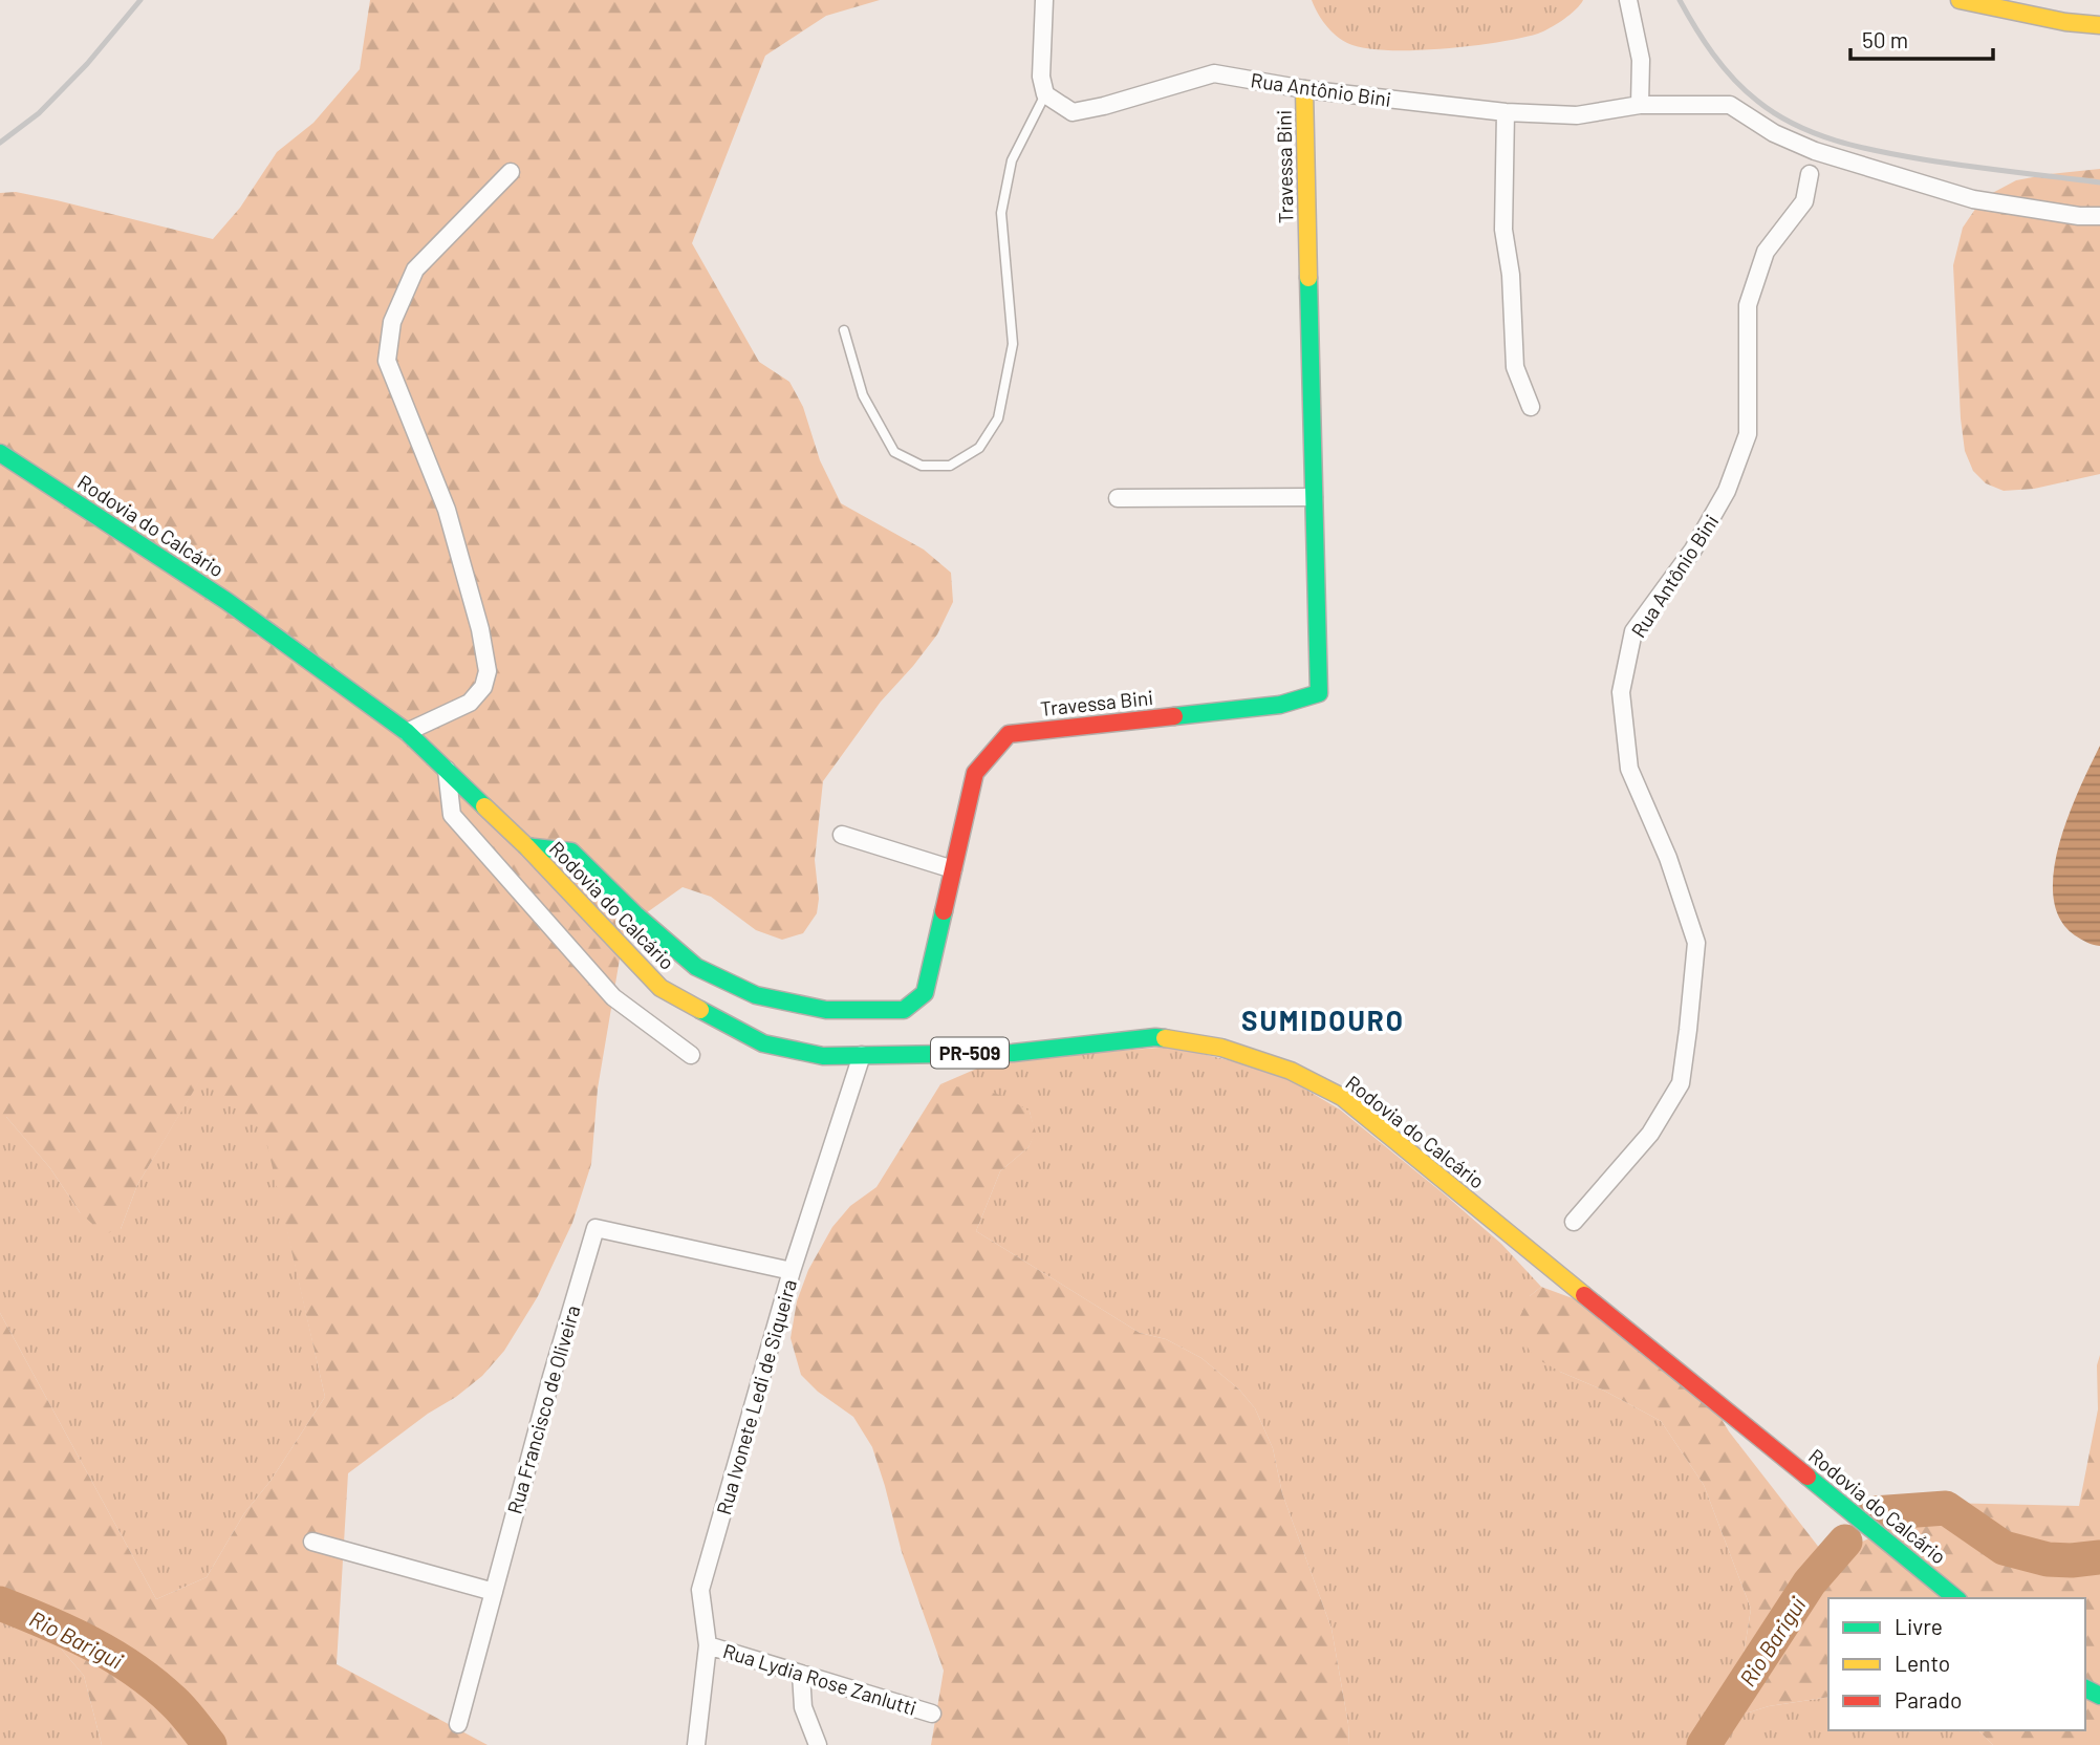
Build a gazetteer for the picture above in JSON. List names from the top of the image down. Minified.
{"streets":{"main road":["Travessa Bini","Rodovia do Calcário","PR-509"],"street":["Rua Antônio Bini","Rua Ivonete Ledi de Siqueira","Rua Francisco de Oliveira","Rua Lydia Rose Zanlutti"]},"crossings":[["Rua Antônio Bini","Travessa Bini"],["Travessa Bini","Rodovia do Calcário"],["Rodovia do Calcário","Rua Ivonete Ledi de Siqueira"],["Rua Ivonete Ledi de Siqueira","Rua Francisco de Oliveira"],["Rua Ivonete Ledi de Siqueira","Rua Lydia Rose Zanlutti"]],"districts":["SUMIDOURO"],"water":["Rio Barigui"],"legend":["Livre","Lento","Parado"],"scale_bar":"50 m"}
